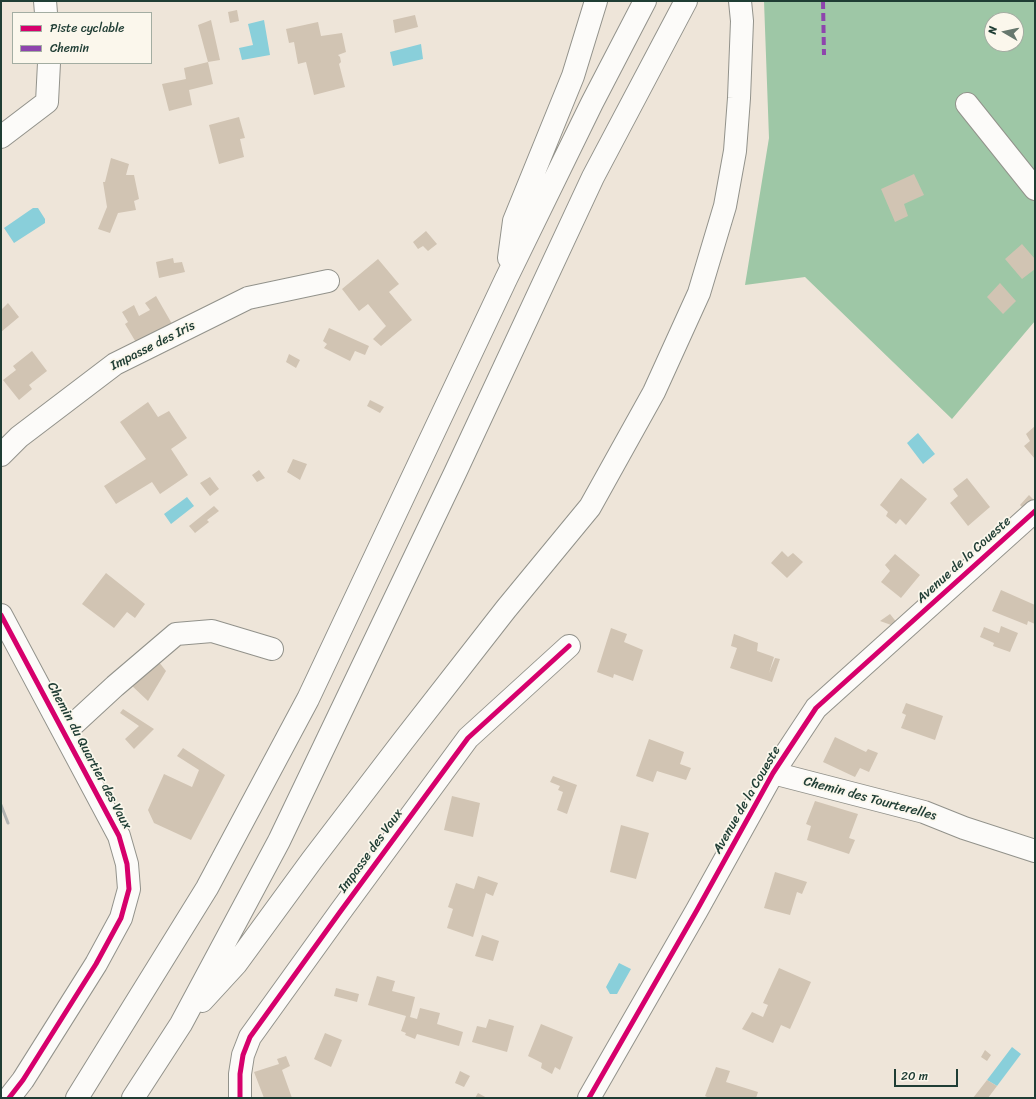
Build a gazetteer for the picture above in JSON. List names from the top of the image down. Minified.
{"streets":{"main road":["Impasse des Iris","Avenue de la Coueste","Chemin du Quartier des Vaux","Chemin des Tourterelles","Impasse des Vaux"]},"crossings":[["Avenue de la Coueste","Chemin des Tourterelles"]],"legend":["Piste cyclable","Chemin"],"scale_bar":"20 m","north":"left"}
